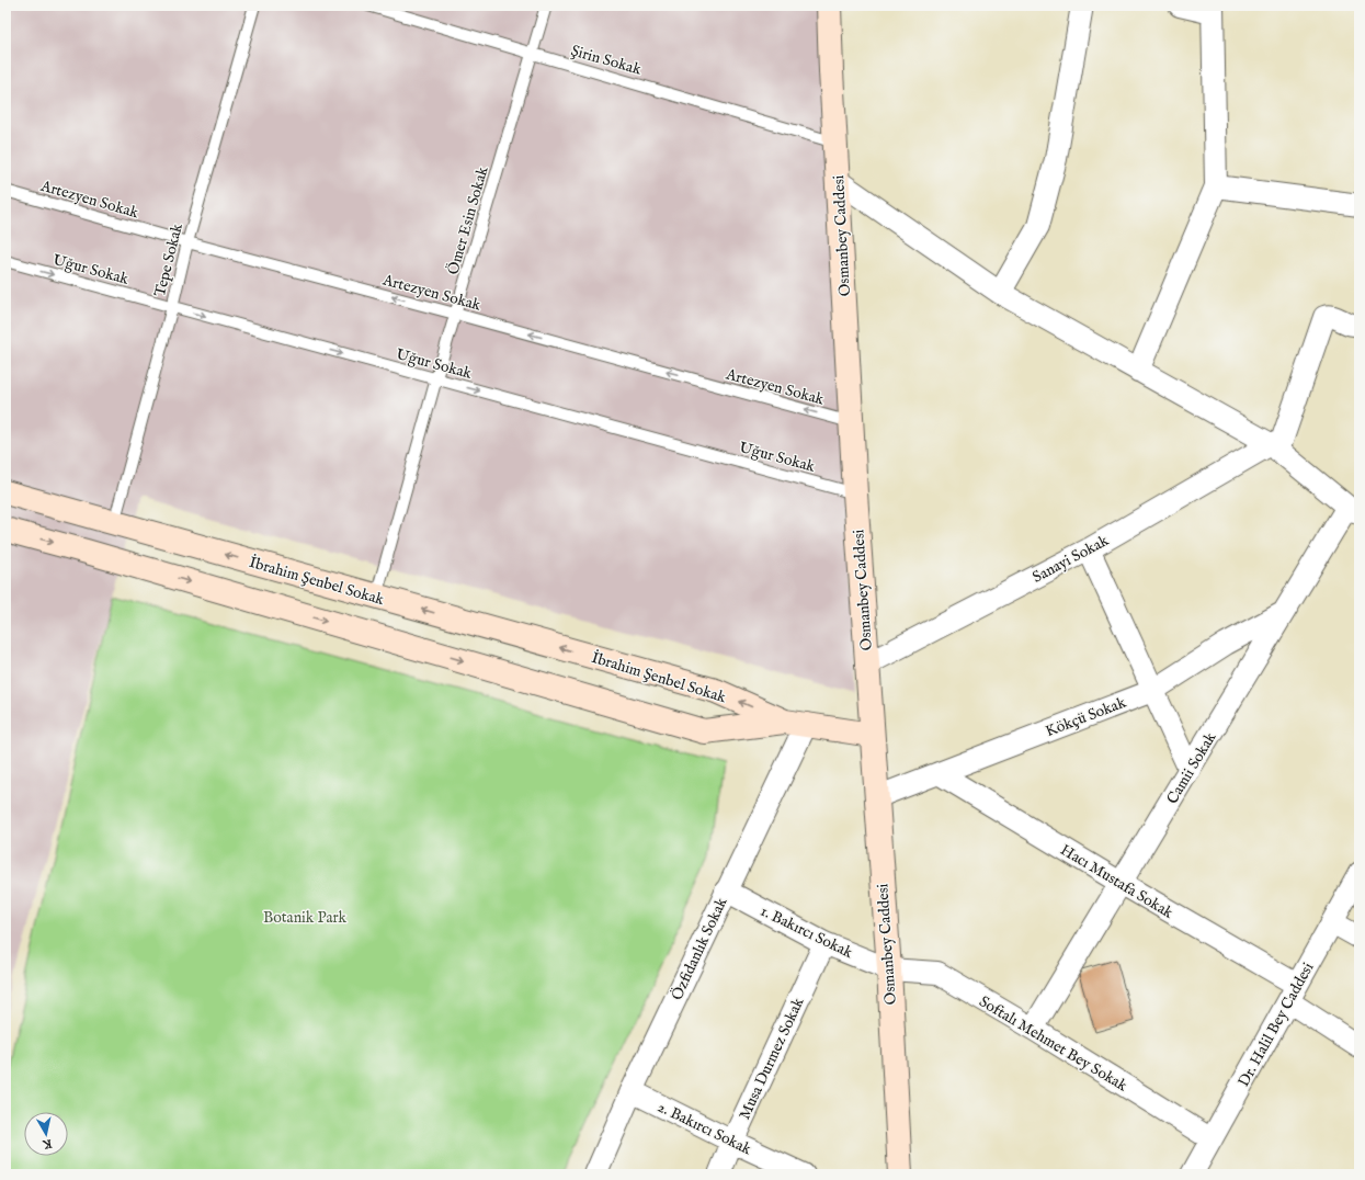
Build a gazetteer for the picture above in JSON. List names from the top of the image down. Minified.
{"streets":{"street":["Osmanbey Caddesi","Sanayi Sokak","İbrahim Şenbel Sokak","Kökçü Sokak","Camii Sokak","Hacı Mustafa Sokak","1. Bakırcı Sokak","Özfidanlık Sokak","Dr. Halil Bey Caddesi","Softalı Mehmet Bey Sokak","Musa Durmez Sokak","2. Bakırcı Sokak"],"lane":["Şirin Sokak","Artezyen Sokak","Ömer Esin Sokak","Tepe Sokak","Uğur Sokak"]},"crossings":[["Şirin Sokak","Ömer Esin Sokak"],["Şirin Sokak","Osmanbey Caddesi"],["Artezyen Sokak","Ömer Esin Sokak"],["Artezyen Sokak","Osmanbey Caddesi"],["Artezyen Sokak","Tepe Sokak"],["Ömer Esin Sokak","Uğur Sokak"],["Ömer Esin Sokak","İbrahim Şenbel Sokak"],["Osmanbey Caddesi","Uğur Sokak"],["Osmanbey Caddesi","Sanayi Sokak"],["Osmanbey Caddesi","Kökçü Sokak"],["Osmanbey Caddesi","1. Bakırcı Sokak"],["Osmanbey Caddesi","Softalı Mehmet Bey Sokak"],["Tepe Sokak","Uğur Sokak"],["Tepe Sokak","İbrahim Şenbel Sokak"],["İbrahim Şenbel Sokak","Özfidanlık Sokak"],["Kökçü Sokak","Camii Sokak"],["Kökçü Sokak","Hacı Mustafa Sokak"],["Camii Sokak","Hacı Mustafa Sokak"],["Camii Sokak","Softalı Mehmet Bey Sokak"],["Hacı Mustafa Sokak","Dr. Halil Bey Caddesi"],["1. Bakırcı Sokak","Özfidanlık Sokak"],["1. Bakırcı Sokak","Softalı Mehmet Bey Sokak"],["1. Bakırcı Sokak","Musa Durmez Sokak"],["Özfidanlık Sokak","2. Bakırcı Sokak"],["Dr. Halil Bey Caddesi","Softalı Mehmet Bey Sokak"],["Musa Durmez Sokak","2. Bakırcı Sokak"]],"one_way":["Artezyen Sokak","Uğur Sokak"],"parks":["Botanik Park"],"north":"bottom"}
